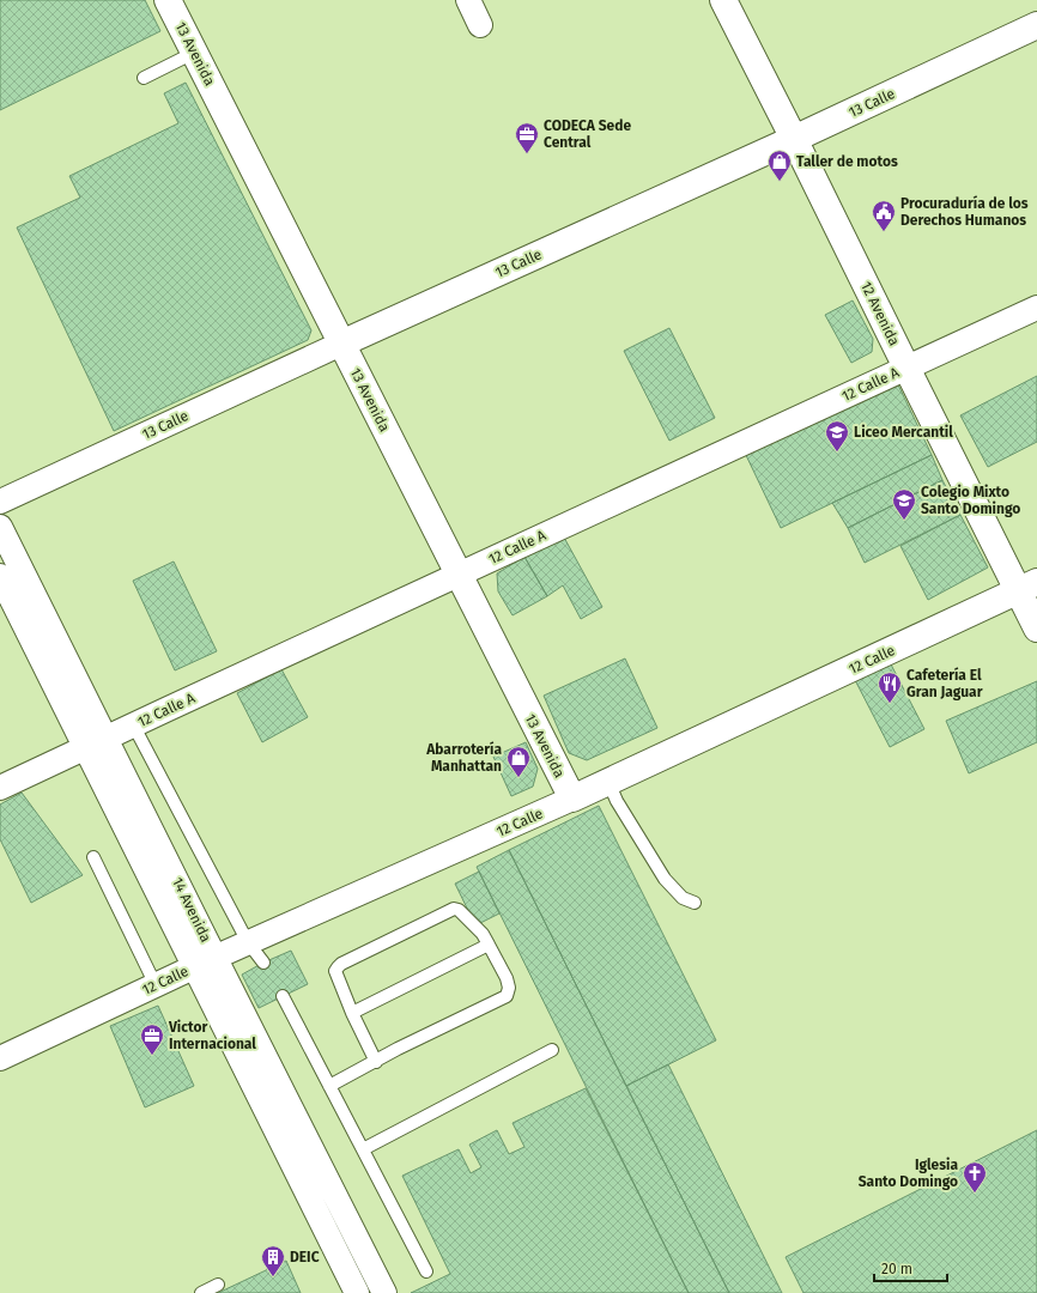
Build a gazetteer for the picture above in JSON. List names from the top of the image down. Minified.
{"streets":{"street":["13 Avenida","13 Calle","12 Avenida","12 Calle A","12 Calle","14 Avenida"]},"crossings":[["13 Avenida","13 Calle"],["13 Avenida","12 Calle A"],["13 Avenida","12 Calle"],["13 Calle","12 Avenida"],["12 Avenida","12 Calle A"],["12 Avenida","12 Calle"],["12 Calle A","14 Avenida"],["12 Calle","14 Avenida"]],"places":{"office":["CODECA Sede Central","Victor Internacional"],"shop":["Taller de motos","Abarrotería Manhattan"],"public building":["Procuraduría de los Derechos Humanos"],"school or university":["Liceo Mercantil","Colegio Mixto Santo Domingo"],"restaurant":["Cafetería El Gran Jaguar"],"church":["Iglesia Santo Domingo"],"building":["DEIC"]},"scale_bar":"20 m"}
